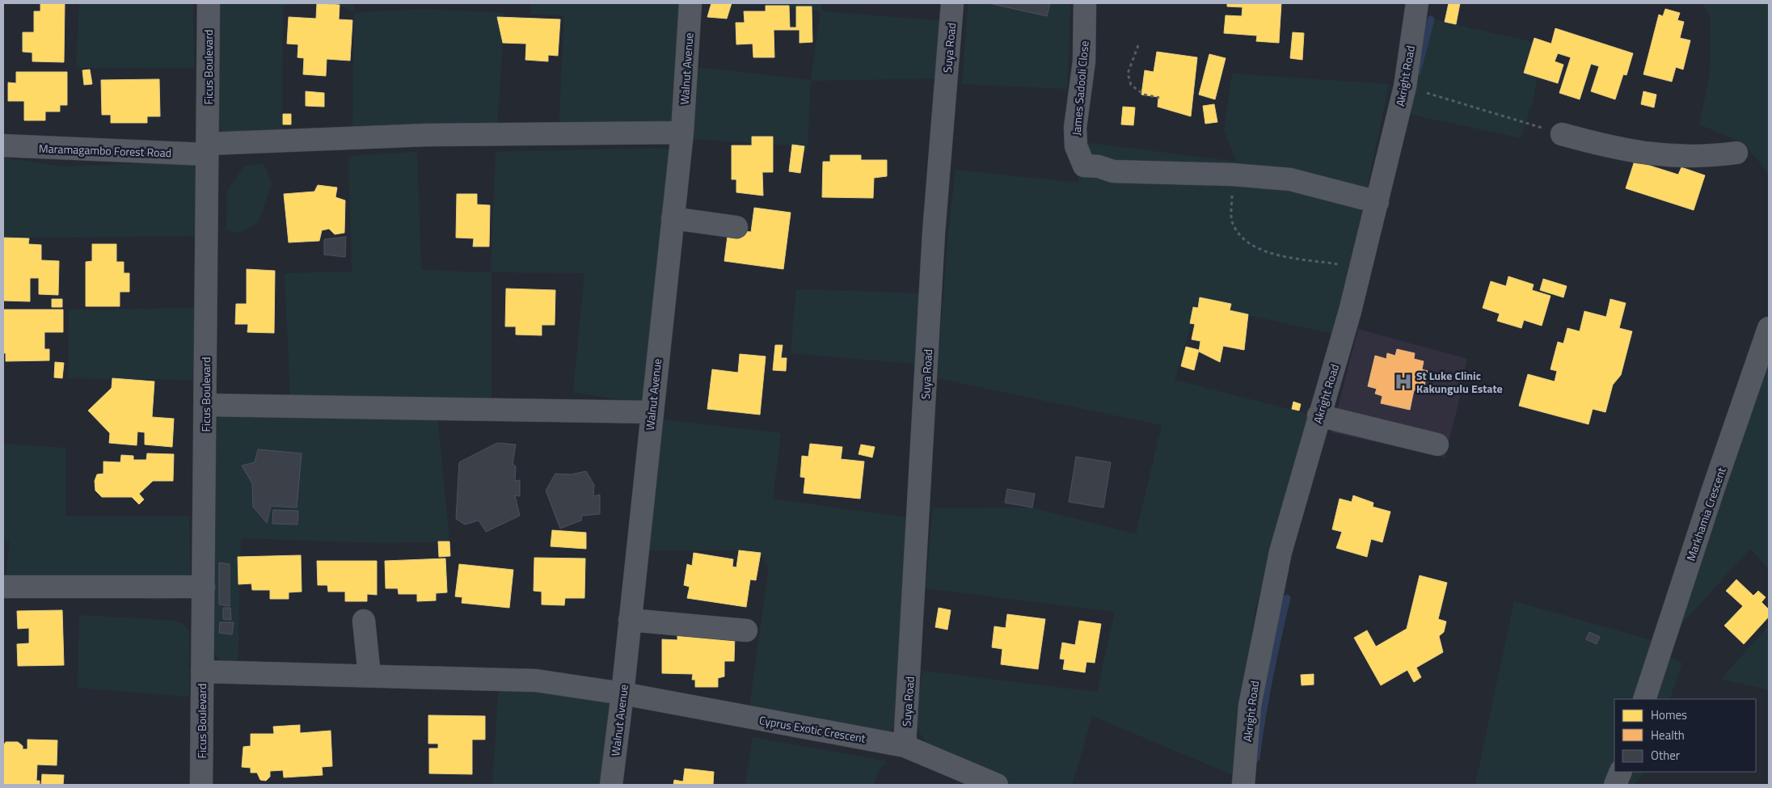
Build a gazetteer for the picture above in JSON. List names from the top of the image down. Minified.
{"streets":{"street":["Suya Road","Ficus Boulevard","Walnut Avenue","Akright Road","James Sadooli Close","Maramagambo Forest Road","Markhamia Crescent","Cyprus Exotic Crescent"]},"crossings":[["Suya Road","Cyprus Exotic Crescent"],["Ficus Boulevard","Maramagambo Forest Road"],["Ficus Boulevard","Cyprus Exotic Crescent"],["Walnut Avenue","Maramagambo Forest Road"],["Walnut Avenue","Cyprus Exotic Crescent"]],"places":{"hospital":["St Luke Clinic Kakungulu Estate"]},"legend":["Homes","Health","Other"]}
